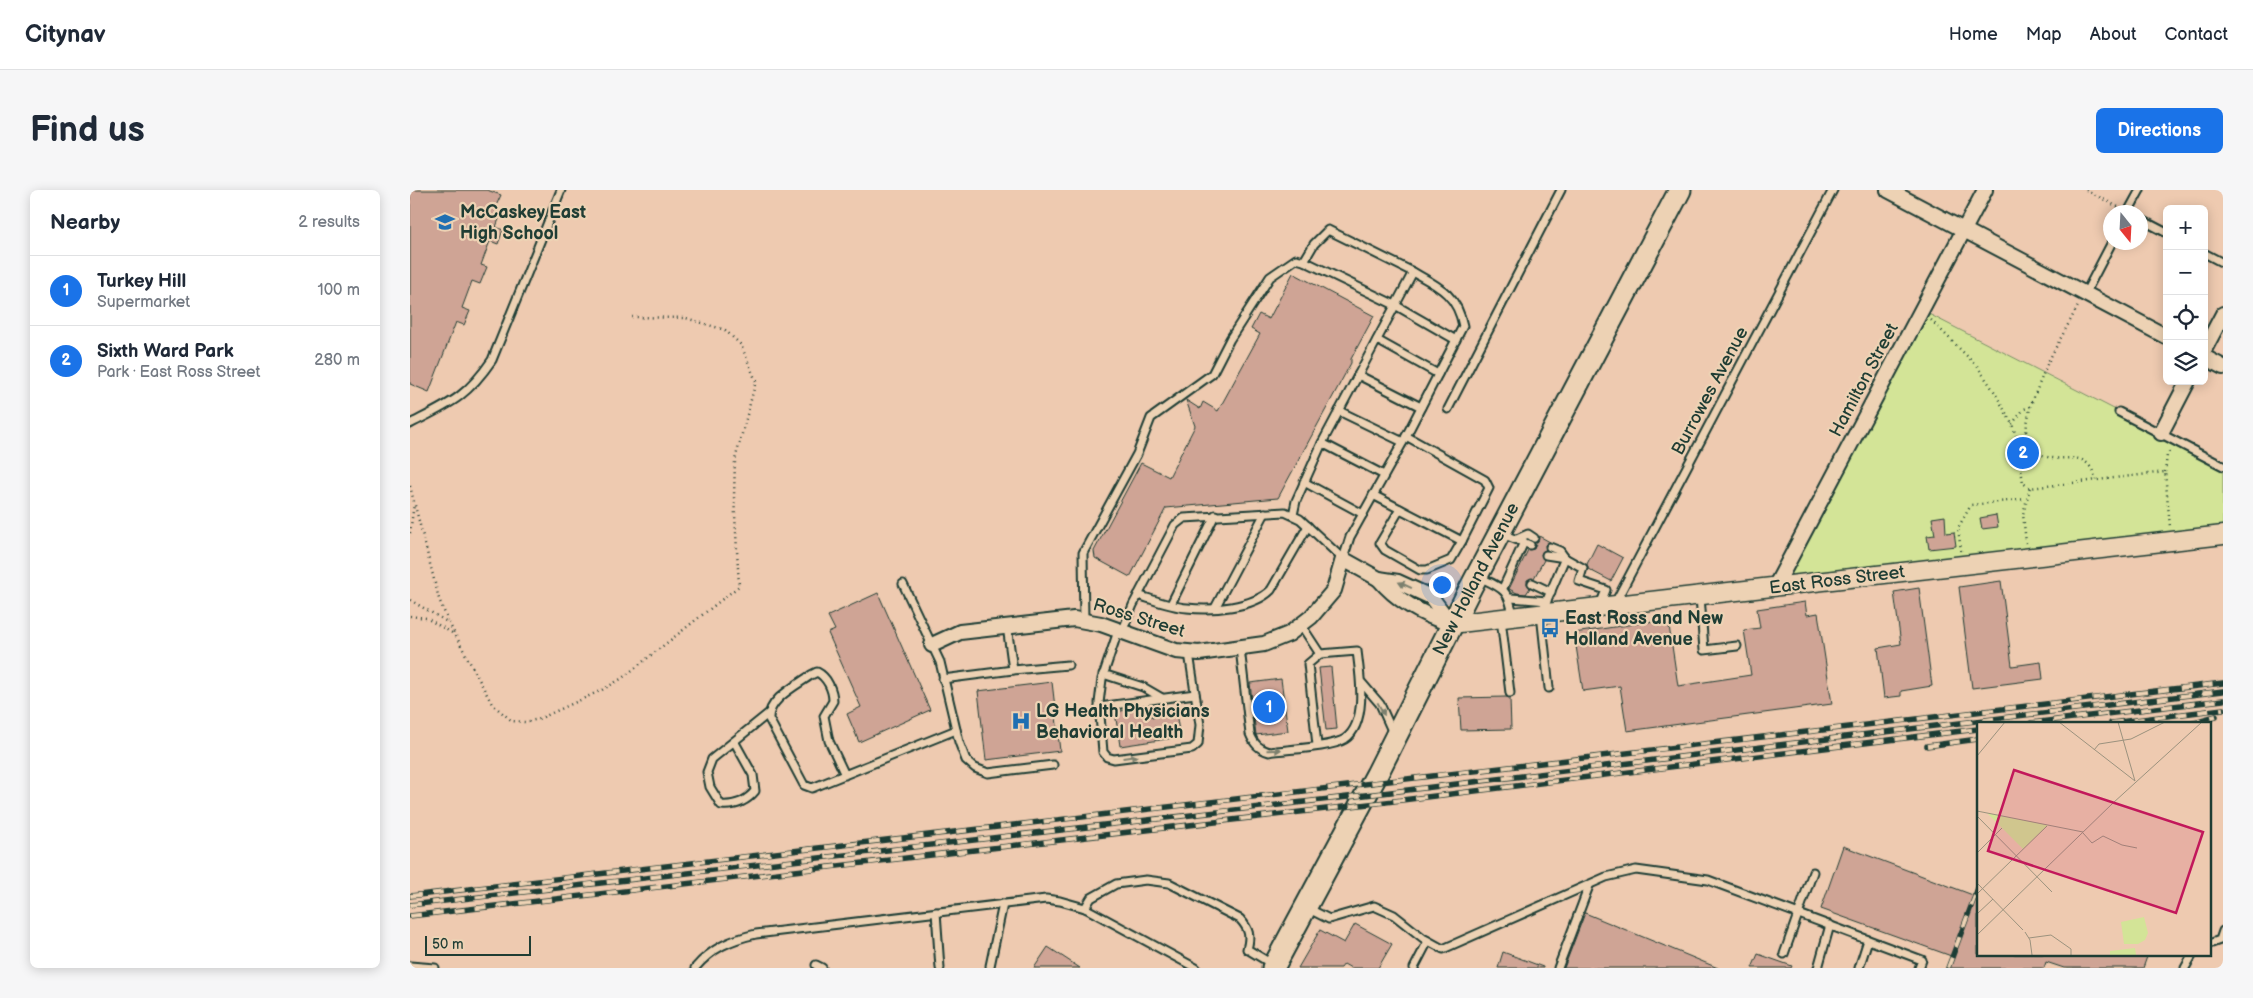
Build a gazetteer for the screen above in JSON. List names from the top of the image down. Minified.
{"streets":{"main road":["New Holland Avenue"],"street":["Hamilton Street","East Ross Street","Ross Street"],"lane":["Burrowes Avenue"]},"crossings":[["Hamilton Street","East Ross Street"],["Burrowes Avenue","East Ross Street"],["New Holland Avenue","East Ross Street"]],"places":{"school or university":["McCaskey East High School"],"bus stop":["East Ross and New Holland Avenue"],"hospital":["LG Health Physicians Behavioral Health"]},"scale_bar":"50 m","north":"bottom","page":{"header":"Citynav","nav":["Home","Map","About","Contact"],"buttons":"Directions","title":"Find us","heading":["Nearby","2 results"],"map_buttons":["+","−"],"list":[{"mark":"1","name":"Turkey Hill","note":"Supermarket","value":"100 m"},{"mark":"2","name":"Sixth Ward Park","note":"Park · East Ross Street","value":"280 m"}],"pins":["2","1"],"scale":"50 m"}}
